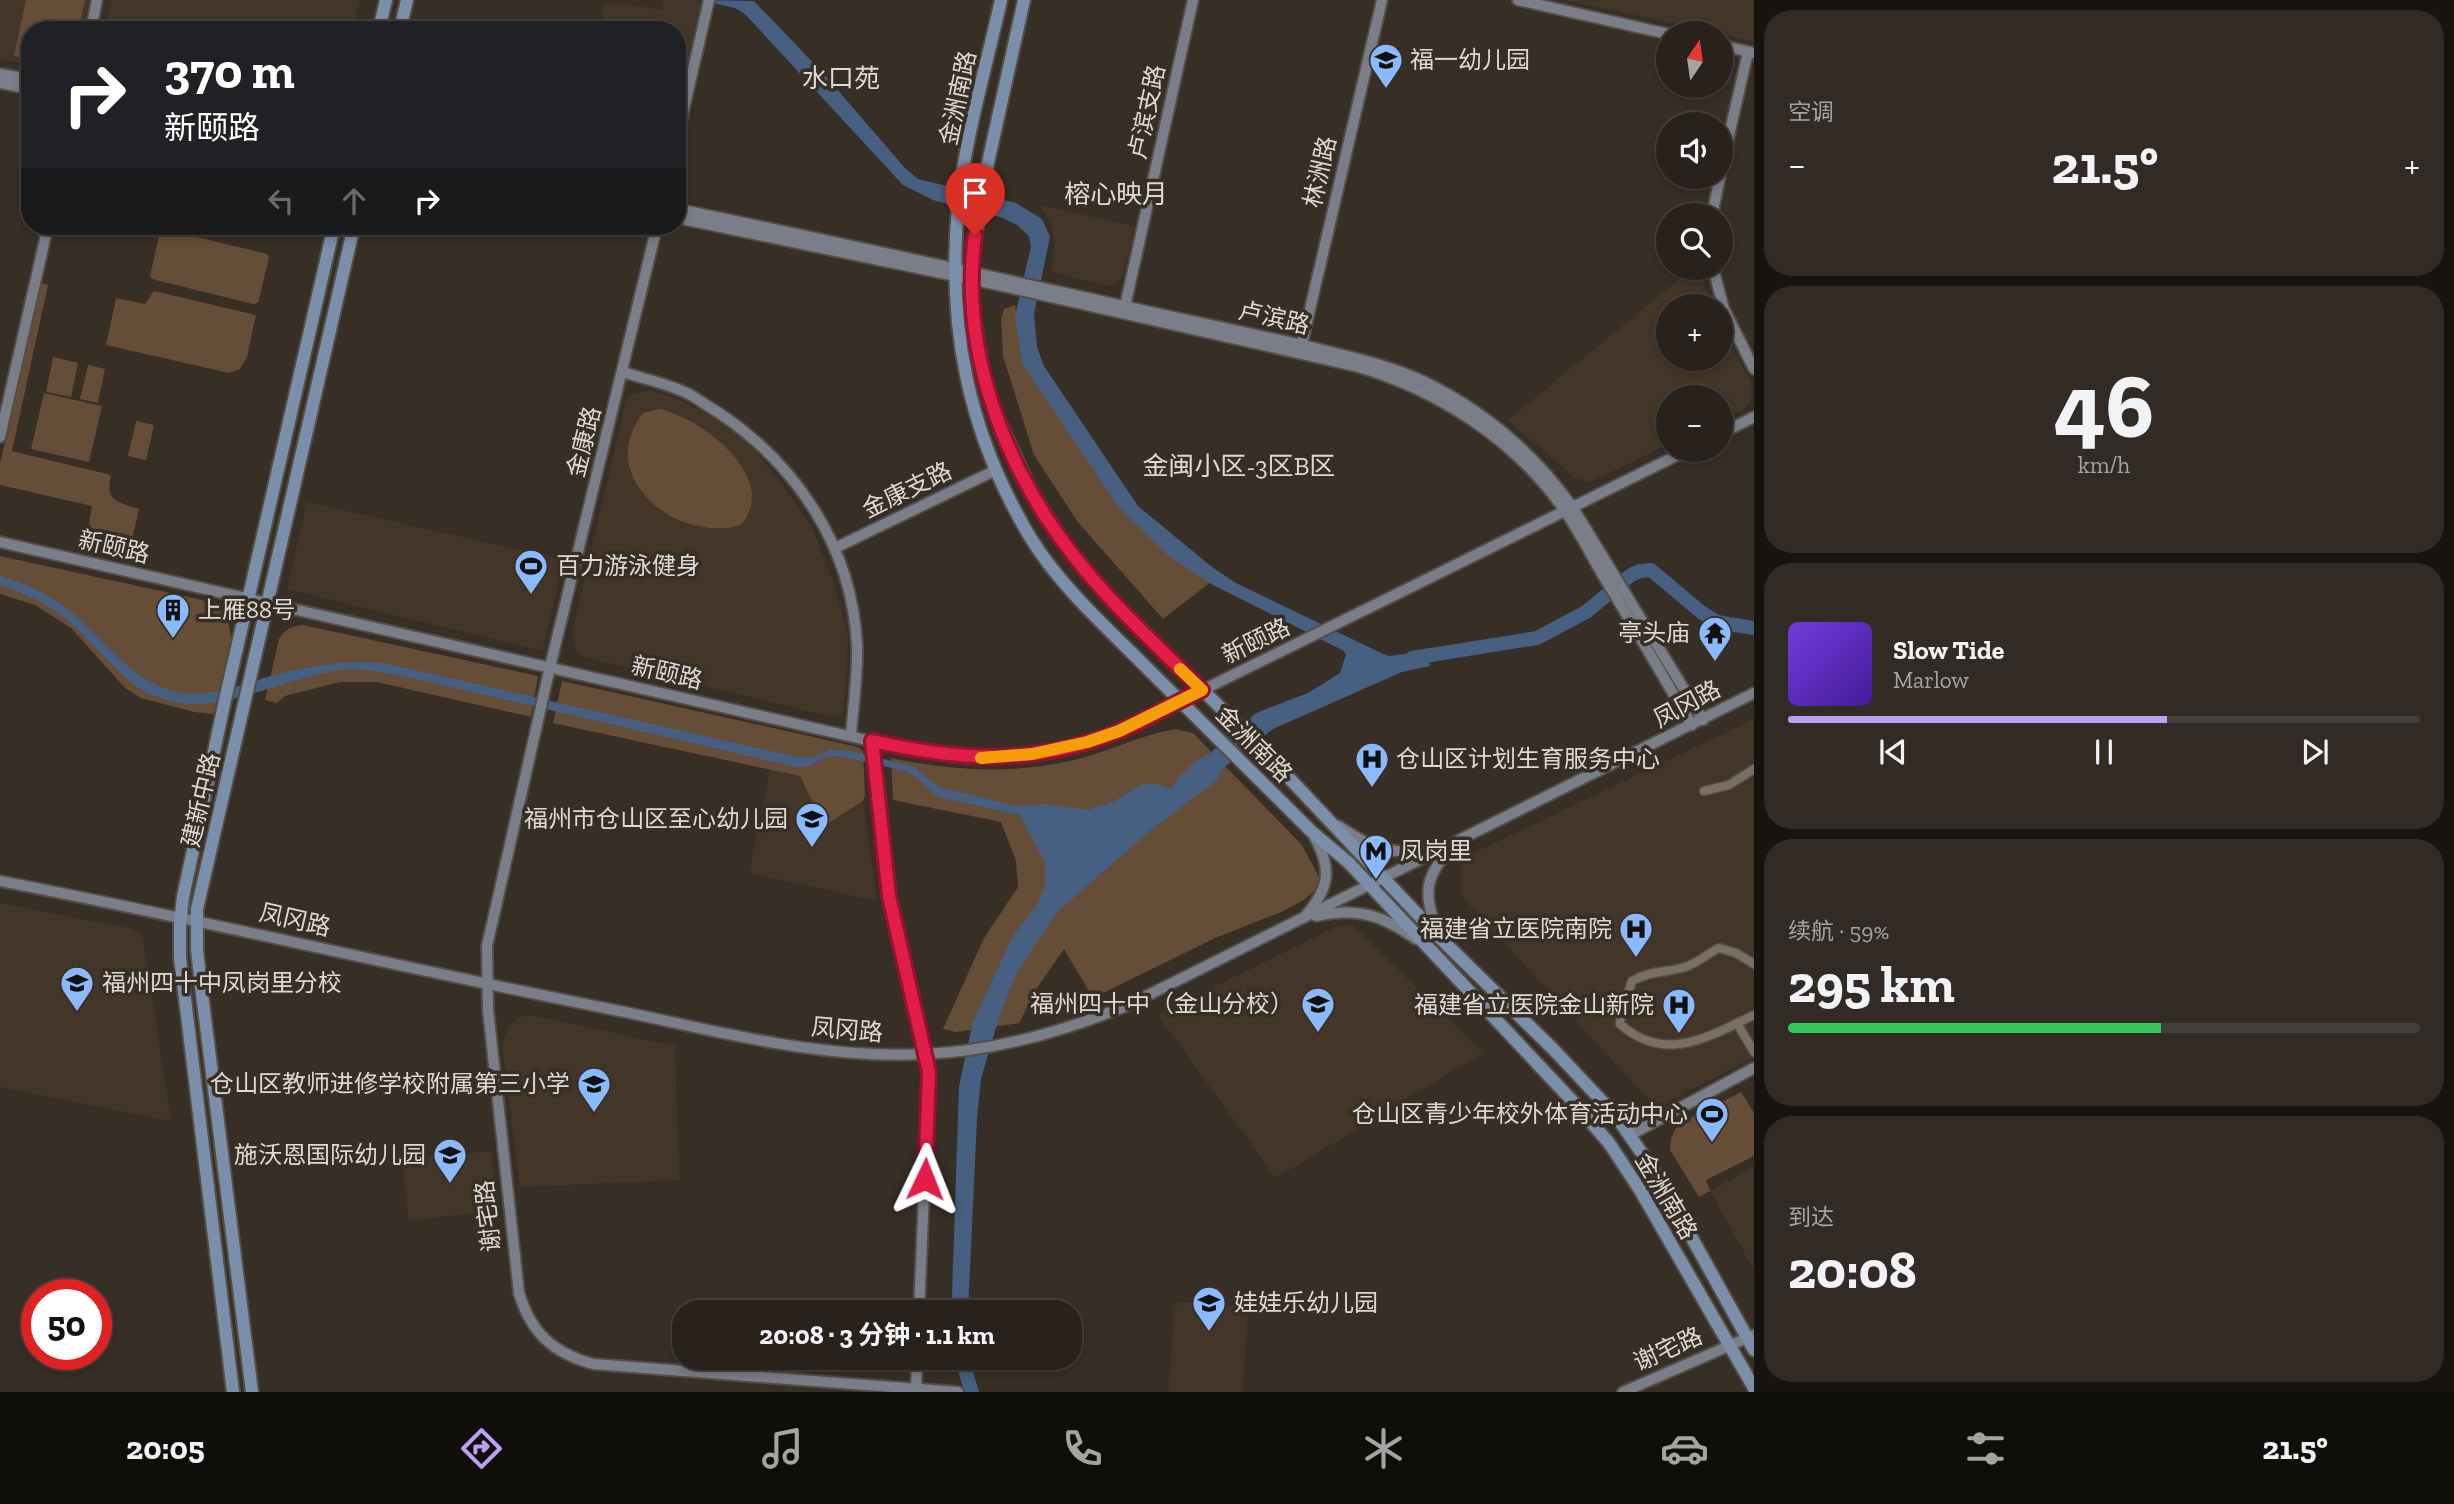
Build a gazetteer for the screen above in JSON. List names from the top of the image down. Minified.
{"streets":{"main road":["金洲南路","建新中路"],"street":["卢滨支路","林洲路","卢滨路","金康路","金康支路","新颐路","凤冈路","谢宅路"]},"crossings":[["金洲南路","卢滨路"],["金洲南路","金康支路"],["金洲南路","新颐路"],["金洲南路","凤冈路"],["金洲南路","谢宅路"],["卢滨支路","卢滨路"],["林洲路","卢滨路"],["卢滨路","新颐路"],["卢滨路","凤冈路"],["金康路","新颐路"],["金康路","谢宅路"],["新颐路","建新中路"],["新颐路","谢宅路"],["凤冈路","建新中路"],["凤冈路","谢宅路"]],"districts":["水口苑","榕心映月","金闽小区-3区B区"],"places":{"school or university":["福一幼儿园","福州市仓山区至心幼儿园","福州四十中凤岗里分校","福州四十中（金山分校）","仓山区教师进修学校附属第三小学","施沃恩国际幼儿园","娃娃乐幼儿园"],"sports":["百力游泳健身","仓山区青少年校外体育活动中心"],"building":["上雁88号"],"temple":["亭头庙"],"hospital":["仓山区计划生育服务中心","福建省立医院南院","福建省立医院金山新院"],"metro station":["凤岗里"]},"north":"top","page":{"tile":["空调",["46","km/h"],["续航 · 59%","295 km"],["到达","20:08"]],"map_buttons":["+","−"],"turn":["370 m","新颐路"],"heat":["−","21.5°","+"],"song":["Slow Tide","Marlow"],"limit":"50","trip":"20:08 · 3 分钟 · 1.1 km","tabs":["20:05","21.5°"]}}
